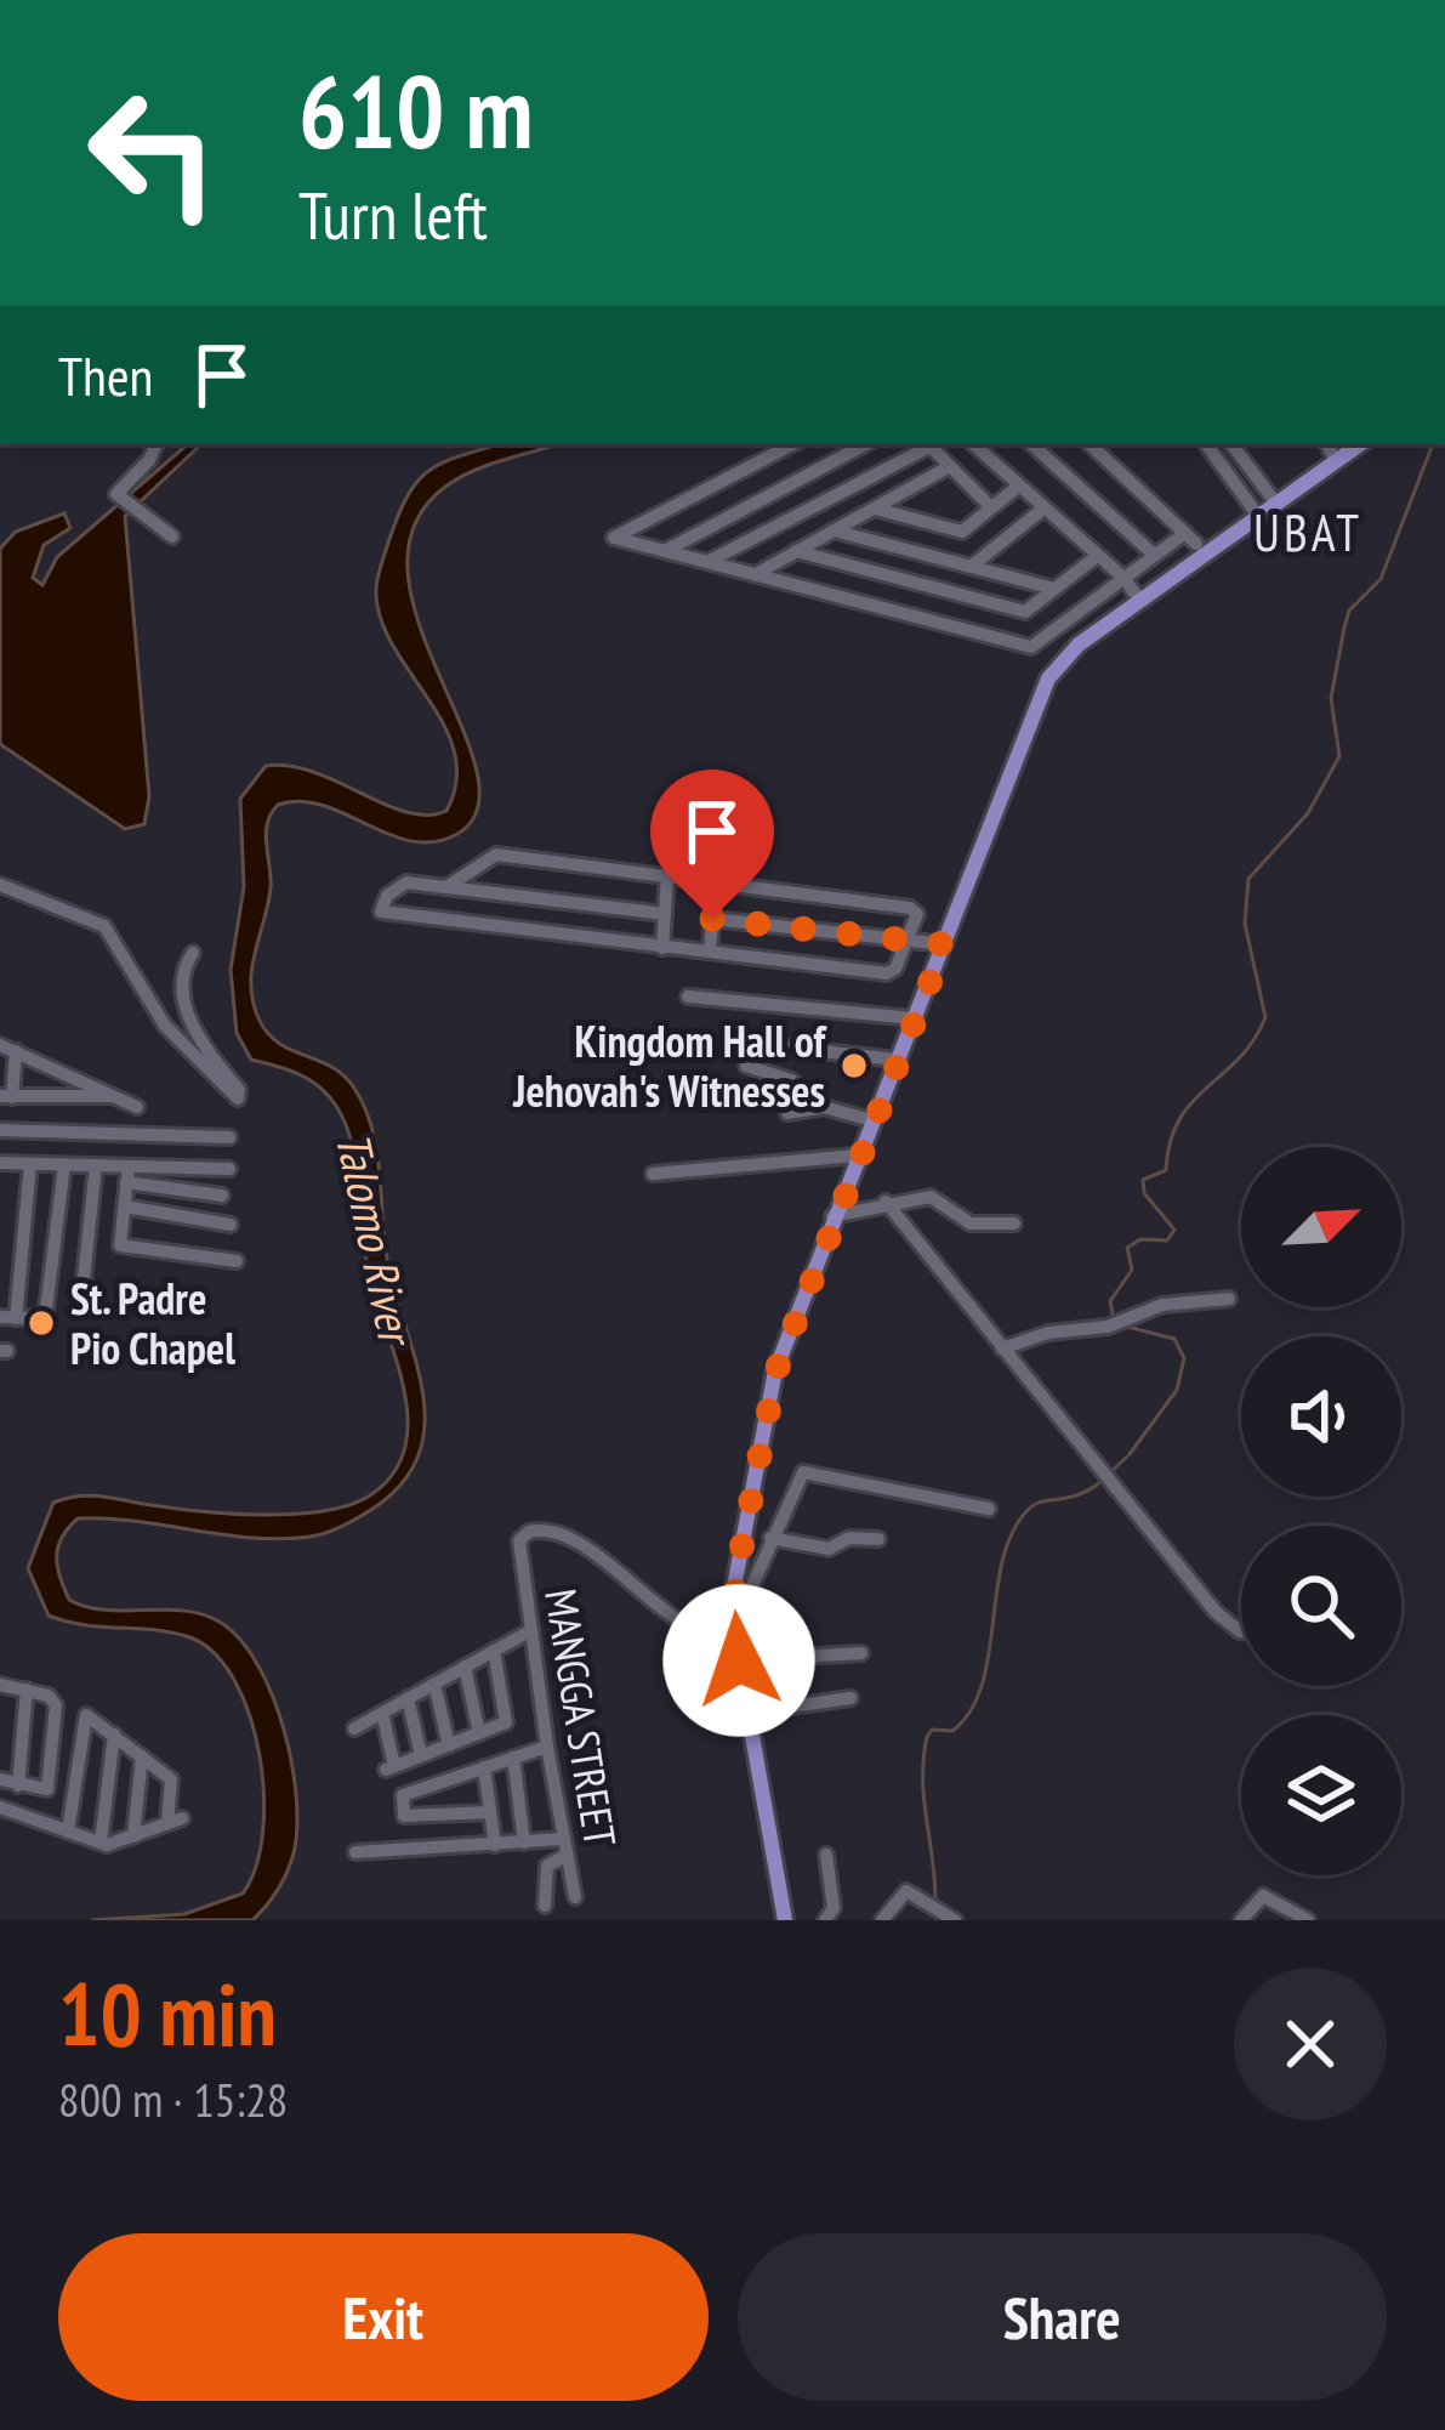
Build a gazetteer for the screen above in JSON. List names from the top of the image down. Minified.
{"streets":{"street":["MANGGA STREET"]},"districts":["UBAT"],"water":["Talomo River"],"places":["Kingdom Hall of Jehovah's Witnesses","St. Padre Pio Chapel"],"north":"top right","page":{"turn":["610 m","Turn left"],"then":"Then","heading":["10 min","800 m · 15:28"],"buttons":["Exit","Share"]}}
